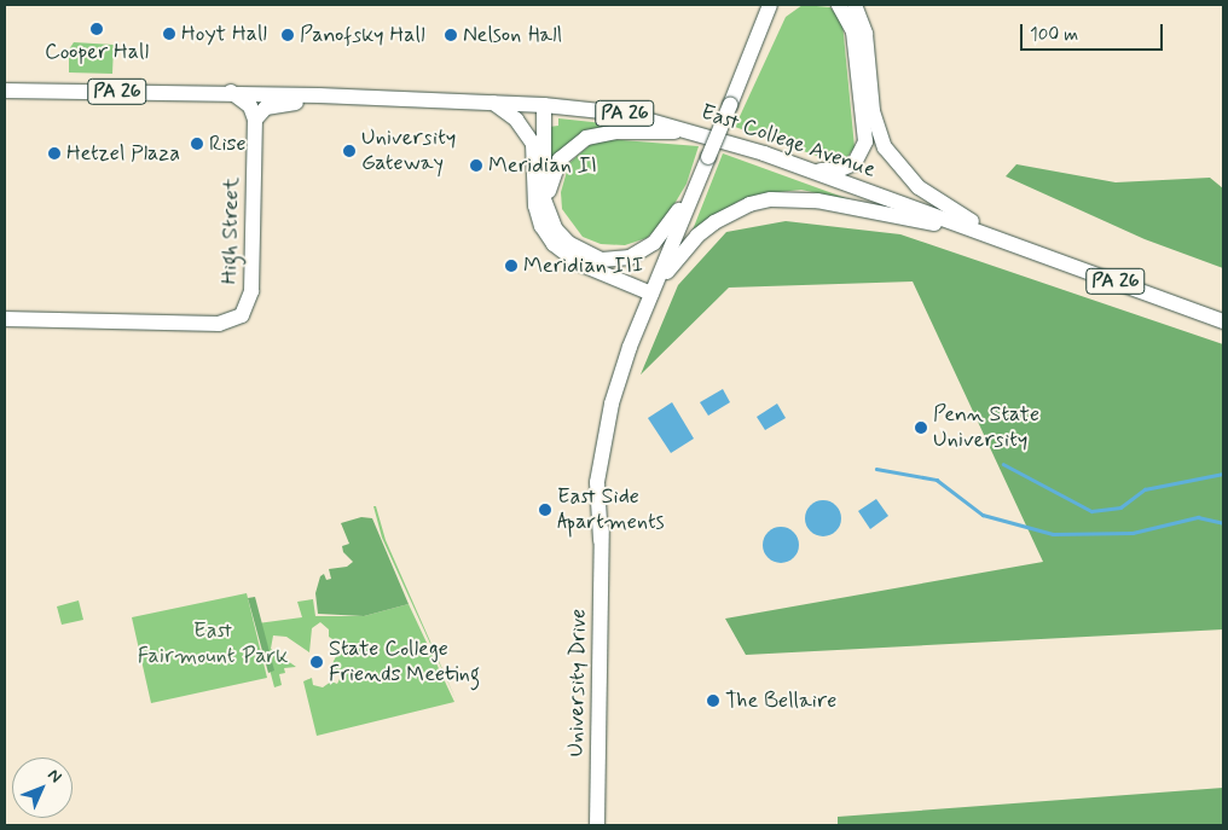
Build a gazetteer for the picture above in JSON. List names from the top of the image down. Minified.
{"streets":{"main road":["PA 26","East College Avenue","High Street","University Drive"]},"crossings":[["East College Avenue","High Street"]],"parks":["East Fairmount Park"],"places":["Cooper Hall","Hoyt Hall","Panofsky Hall","Nelson Hall","Rise","University Gateway","Hetzel Plaza","Meridian II","Meridian III","Penn State University","East Side Apartments","State College Friends Meeting","The Bellaire"],"scale_bar":"100 m","north":"top right"}
